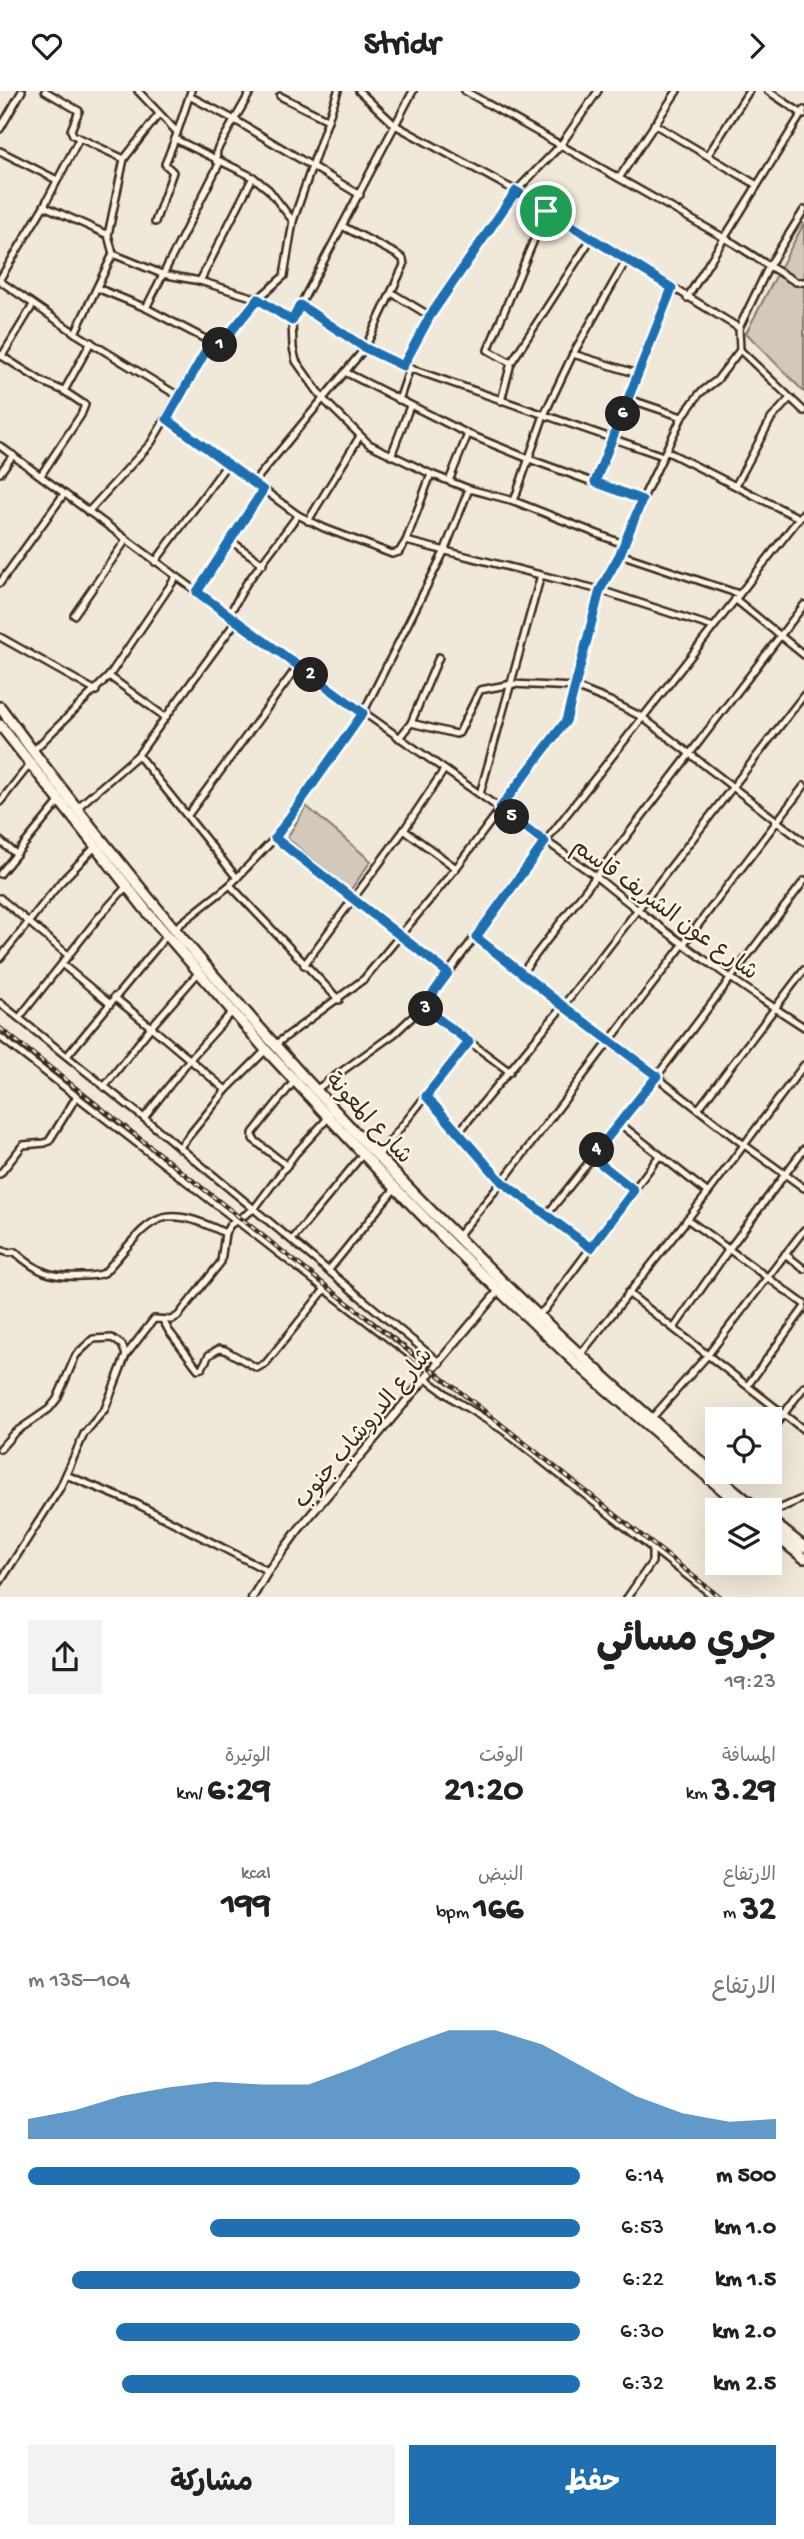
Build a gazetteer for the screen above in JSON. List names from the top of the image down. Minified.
{"streets":{"highway":["شارع المعونة"],"street":["شارع عون الشريف قاسم","شارع الدروشاب جنوب"]},"crossings":[["شارع المعونة","شارع الدروشاب جنوب"]],"page":{"header":"Stridr","pins":["1","6","2","5","3","4"],"heading":["جري مسائي","19:23"],"stats":[["المسافة","3.29 km"],["الوقت","21:20"],["الوتيرة","6:29 /km"],["الارتفاع","32 m"],["النبض","166 bpm"],["kcal","199"]],"chart":["الارتفاع","104–135 m"],"list":[{"name":"500 m","note":"6:14"},{"name":"1.0 km","note":"6:53"},{"name":"1.5 km","note":"6:22"},{"name":"2.0 km","note":"6:30"},{"name":"2.5 km","note":"6:32"}],"buttons":["حفظ","مشاركة"]}}
